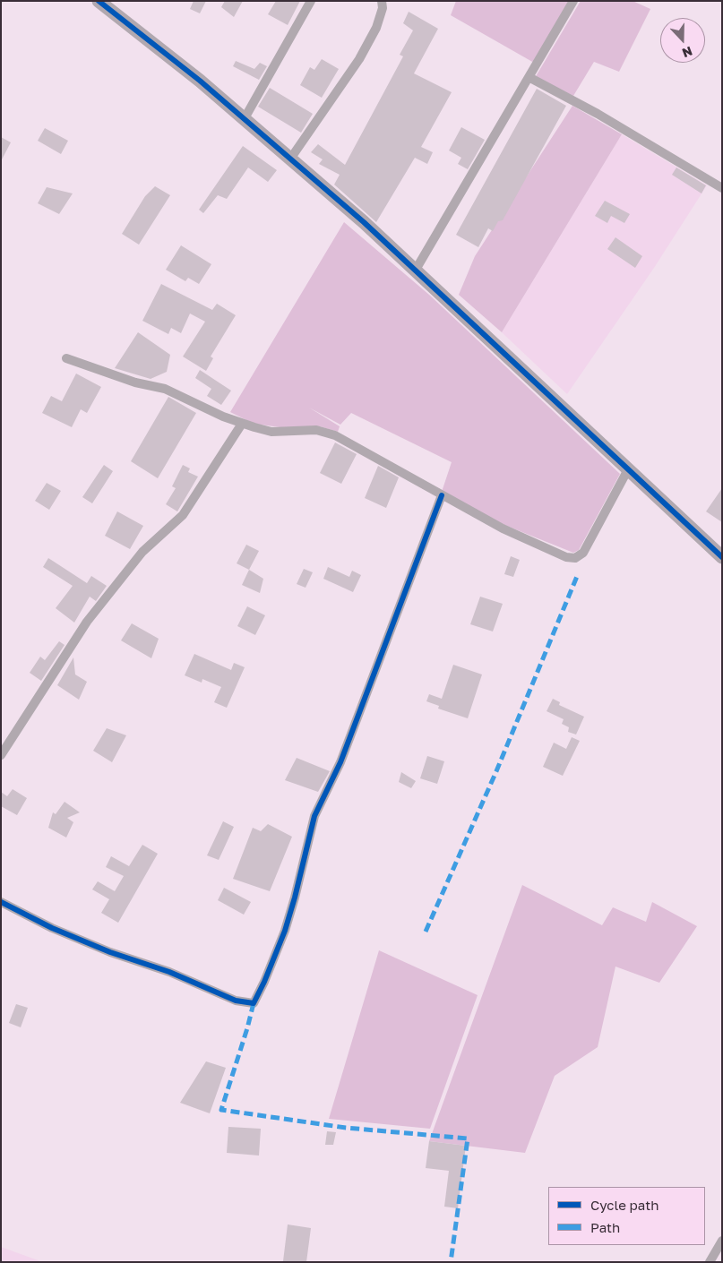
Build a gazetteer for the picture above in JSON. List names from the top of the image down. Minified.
{"legend":["Cycle path","Path"],"north":"bottom"}
